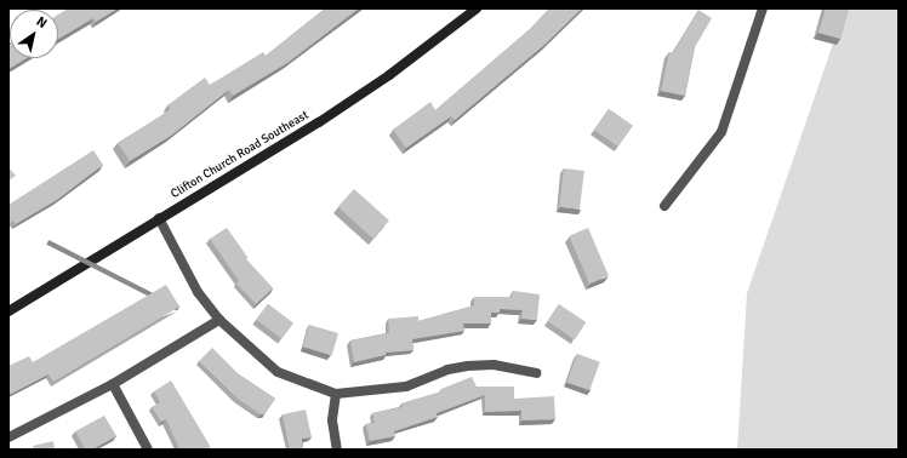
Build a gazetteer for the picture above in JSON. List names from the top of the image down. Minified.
{"streets":{"street":["Clifton Church Road Southeast"]},"north":"top right"}
